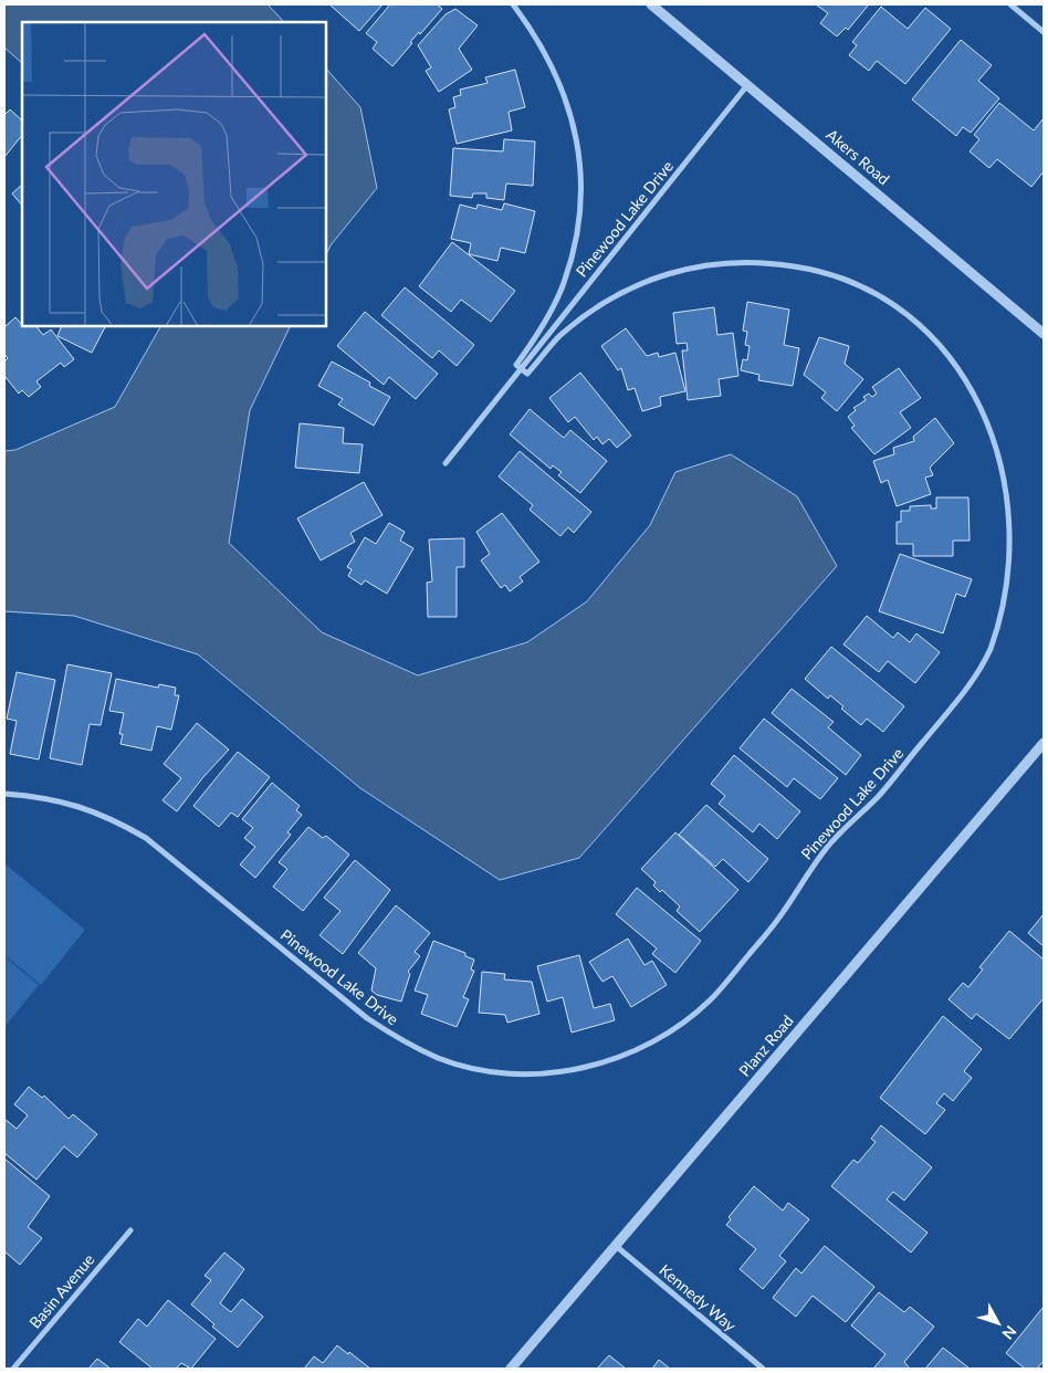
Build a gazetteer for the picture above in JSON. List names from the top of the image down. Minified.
{"streets":{"street":["Akers Road","Pinewood Lake Drive","Planz Road","Basin Avenue","Kennedy Way"]},"crossings":[["Akers Road","Pinewood Lake Drive"],["Planz Road","Kennedy Way"]],"north":"bottom right"}
